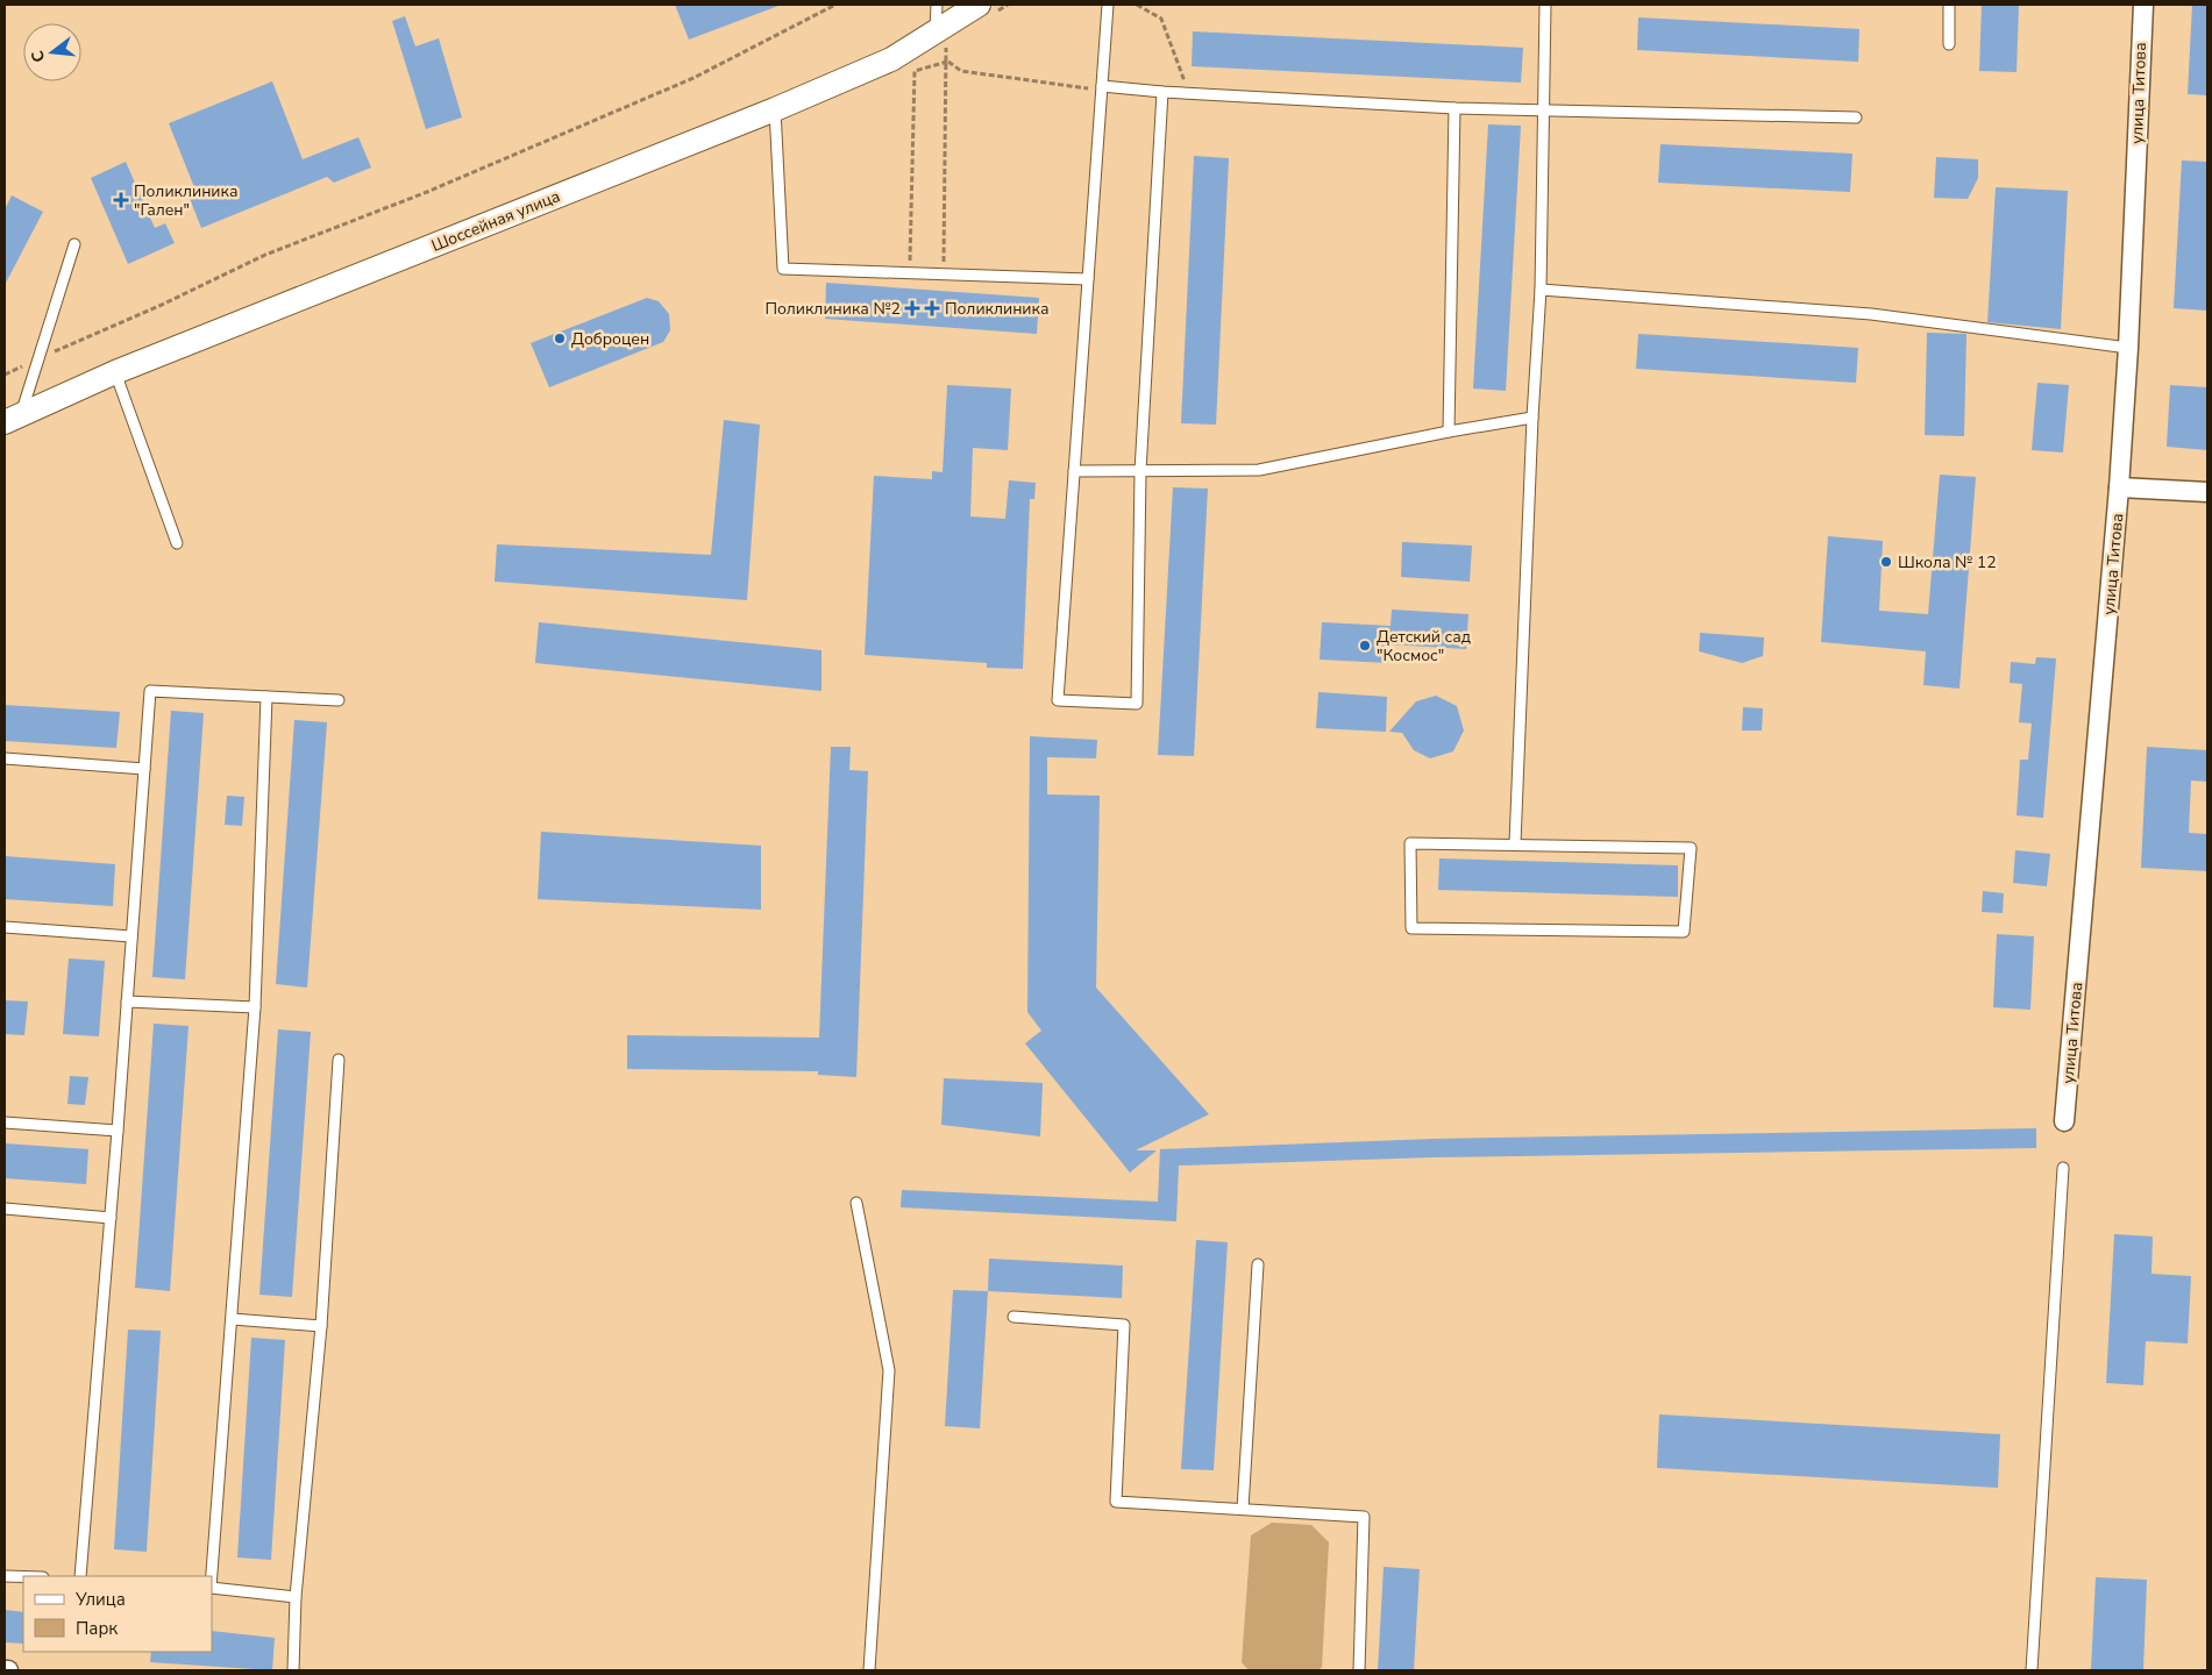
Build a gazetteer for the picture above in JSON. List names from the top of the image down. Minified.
{"streets":{"street":["улица Титова","Шоссейная улица"]},"places":{"health":["Поликлиника \"Гален\"","Поликлиника №2","Поликлиника"],"other":["Доброцен","Школа № 12","Детский сад \"Космос\""]},"legend":["Улица","Парк"],"north":"left"}
